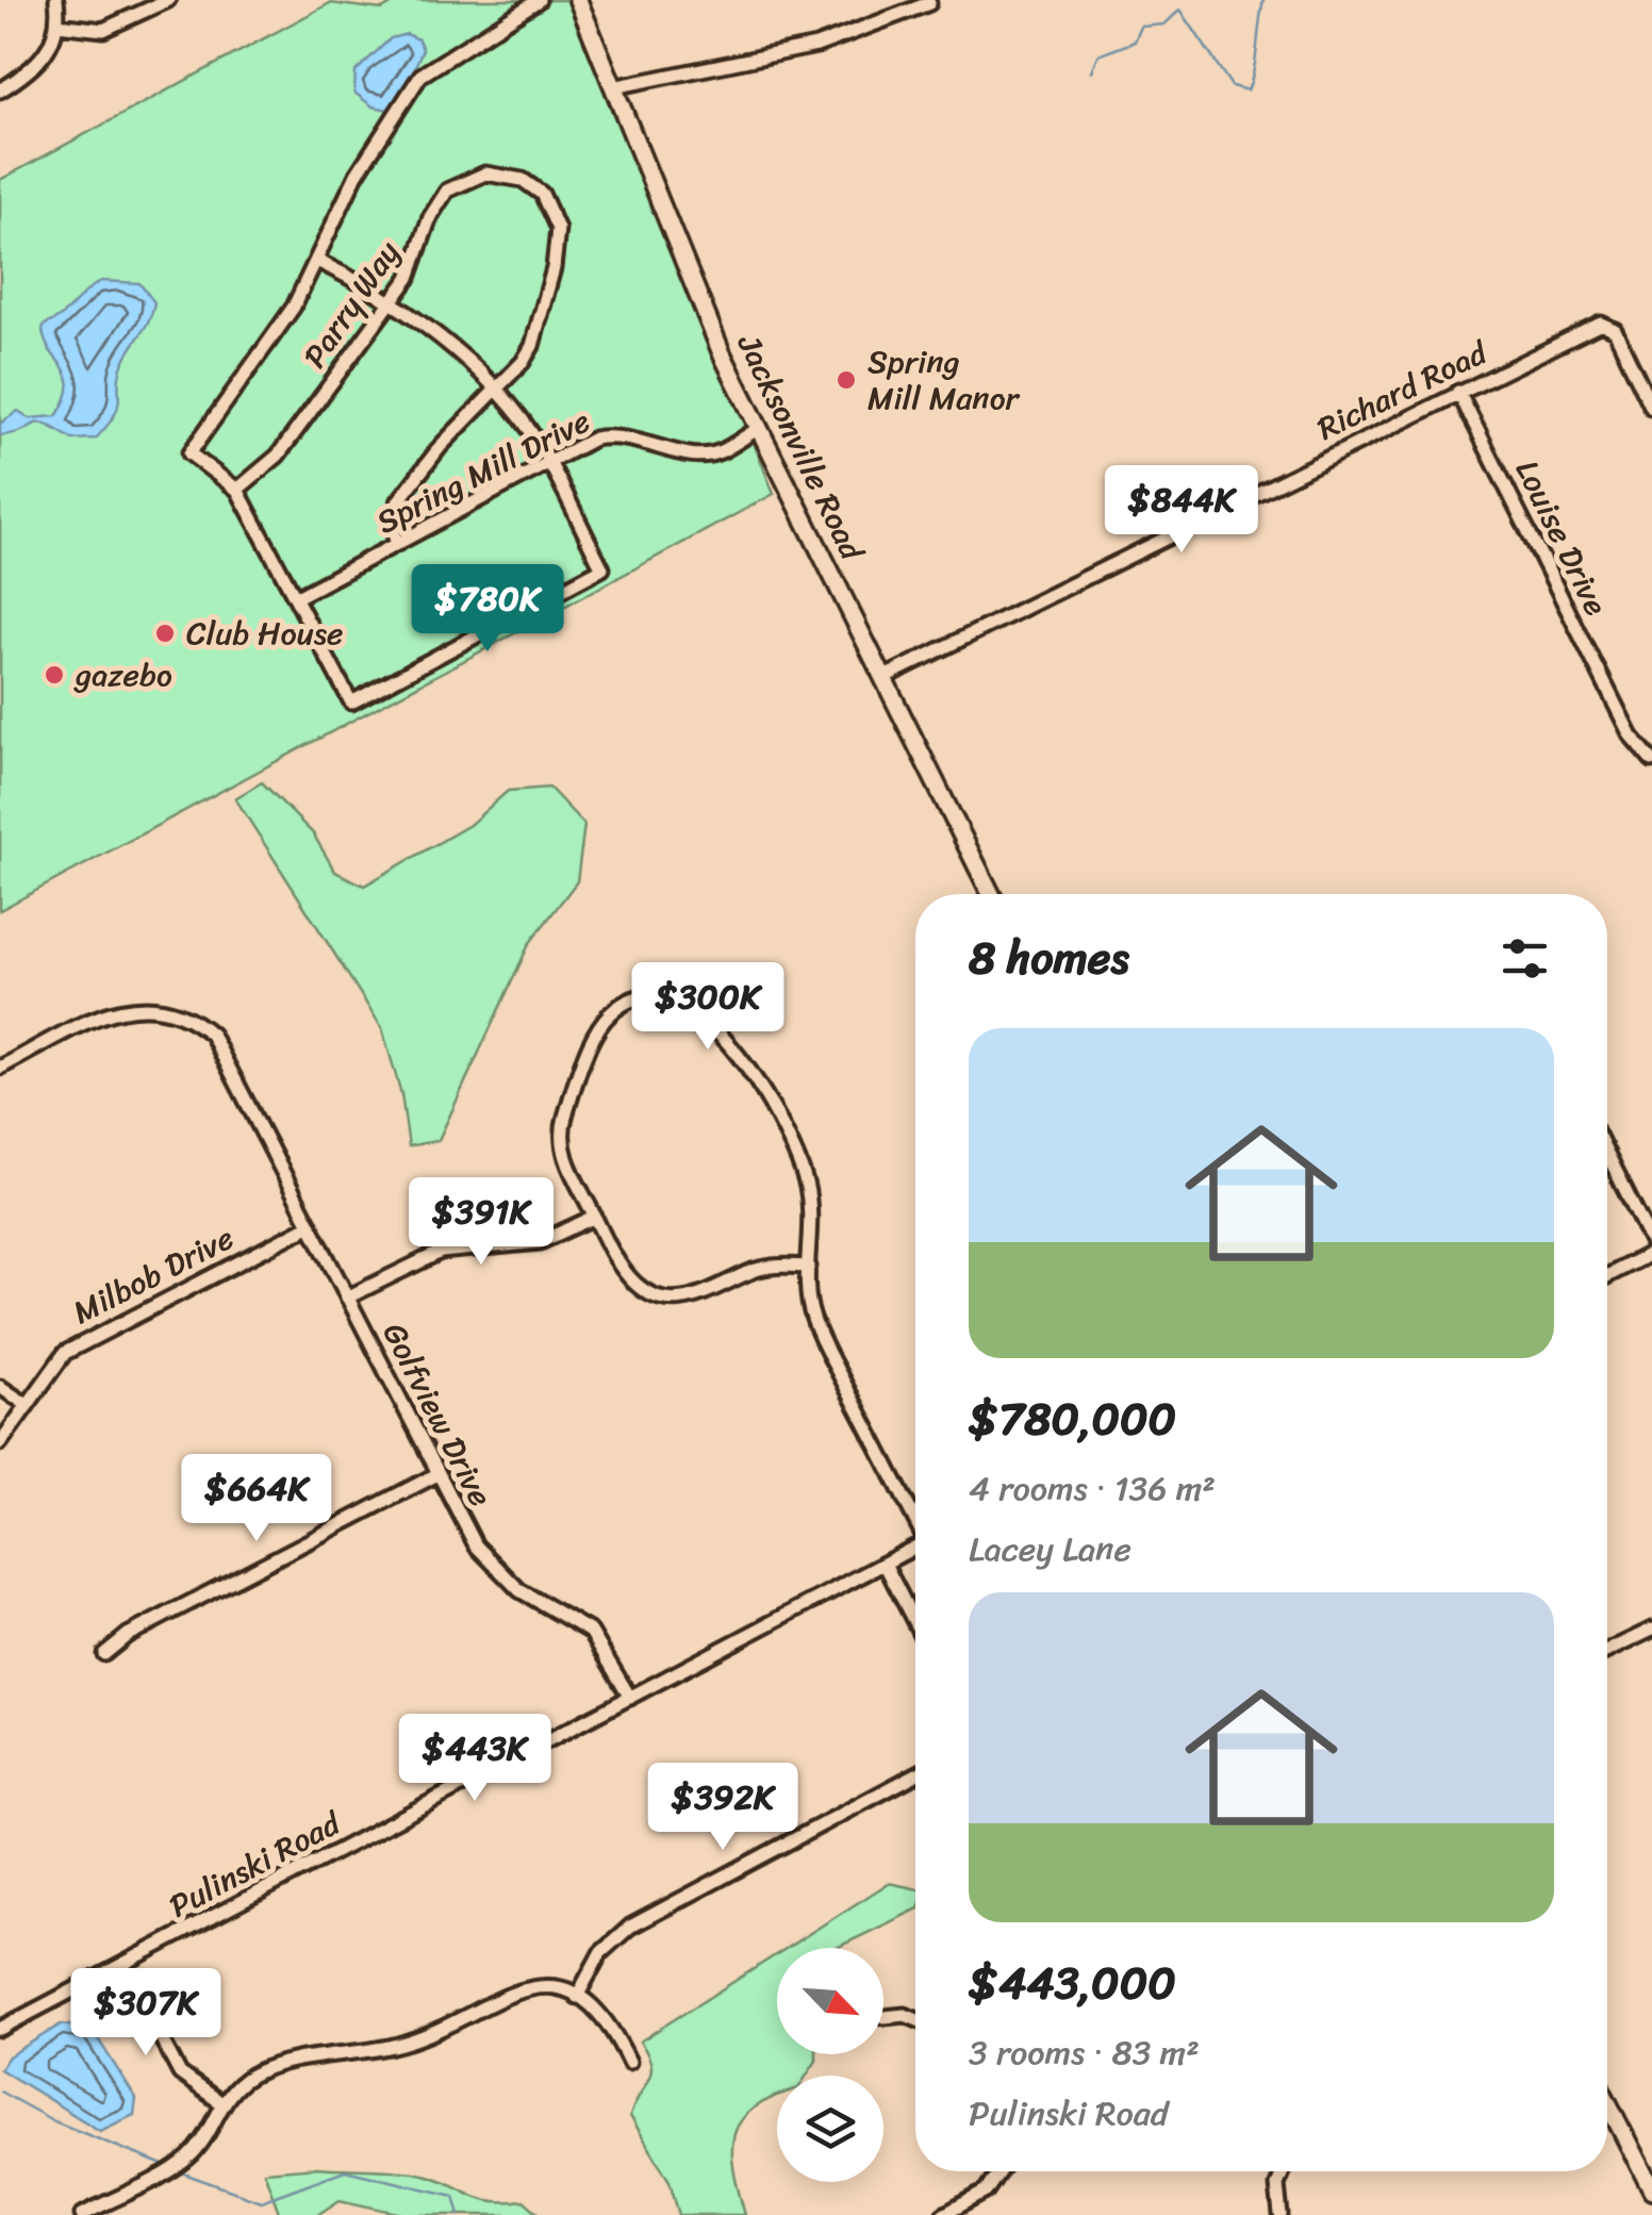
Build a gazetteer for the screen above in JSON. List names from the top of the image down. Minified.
{"streets":{"main road":["Jacksonville Road"],"street":["Parry Way","Richard Road","Spring Mill Drive","Louise Drive","Milbob Drive","Golfview Drive","Pulinski Road"]},"crossings":[["Parry Way","Spring Mill Drive"],["Richard Road","Jacksonville Road"],["Richard Road","Louise Drive"],["Jacksonville Road","Spring Mill Drive"],["Milbob Drive","Golfview Drive"],["Golfview Drive","Pulinski Road"]],"places":["Spring Mill Manor","Club House","gazebo"],"north":"bottom right","page":{"price":["$844K","$780K","$300K","$391K","$664K","$443K","$392K","$307K"],"heading":"8 homes","list":[{"name":"$780,000","note":"4 rooms · 136 m² · Lacey Lane"},{"name":"$443,000","note":"3 rooms · 83 m² · Pulinski Road"}]}}
